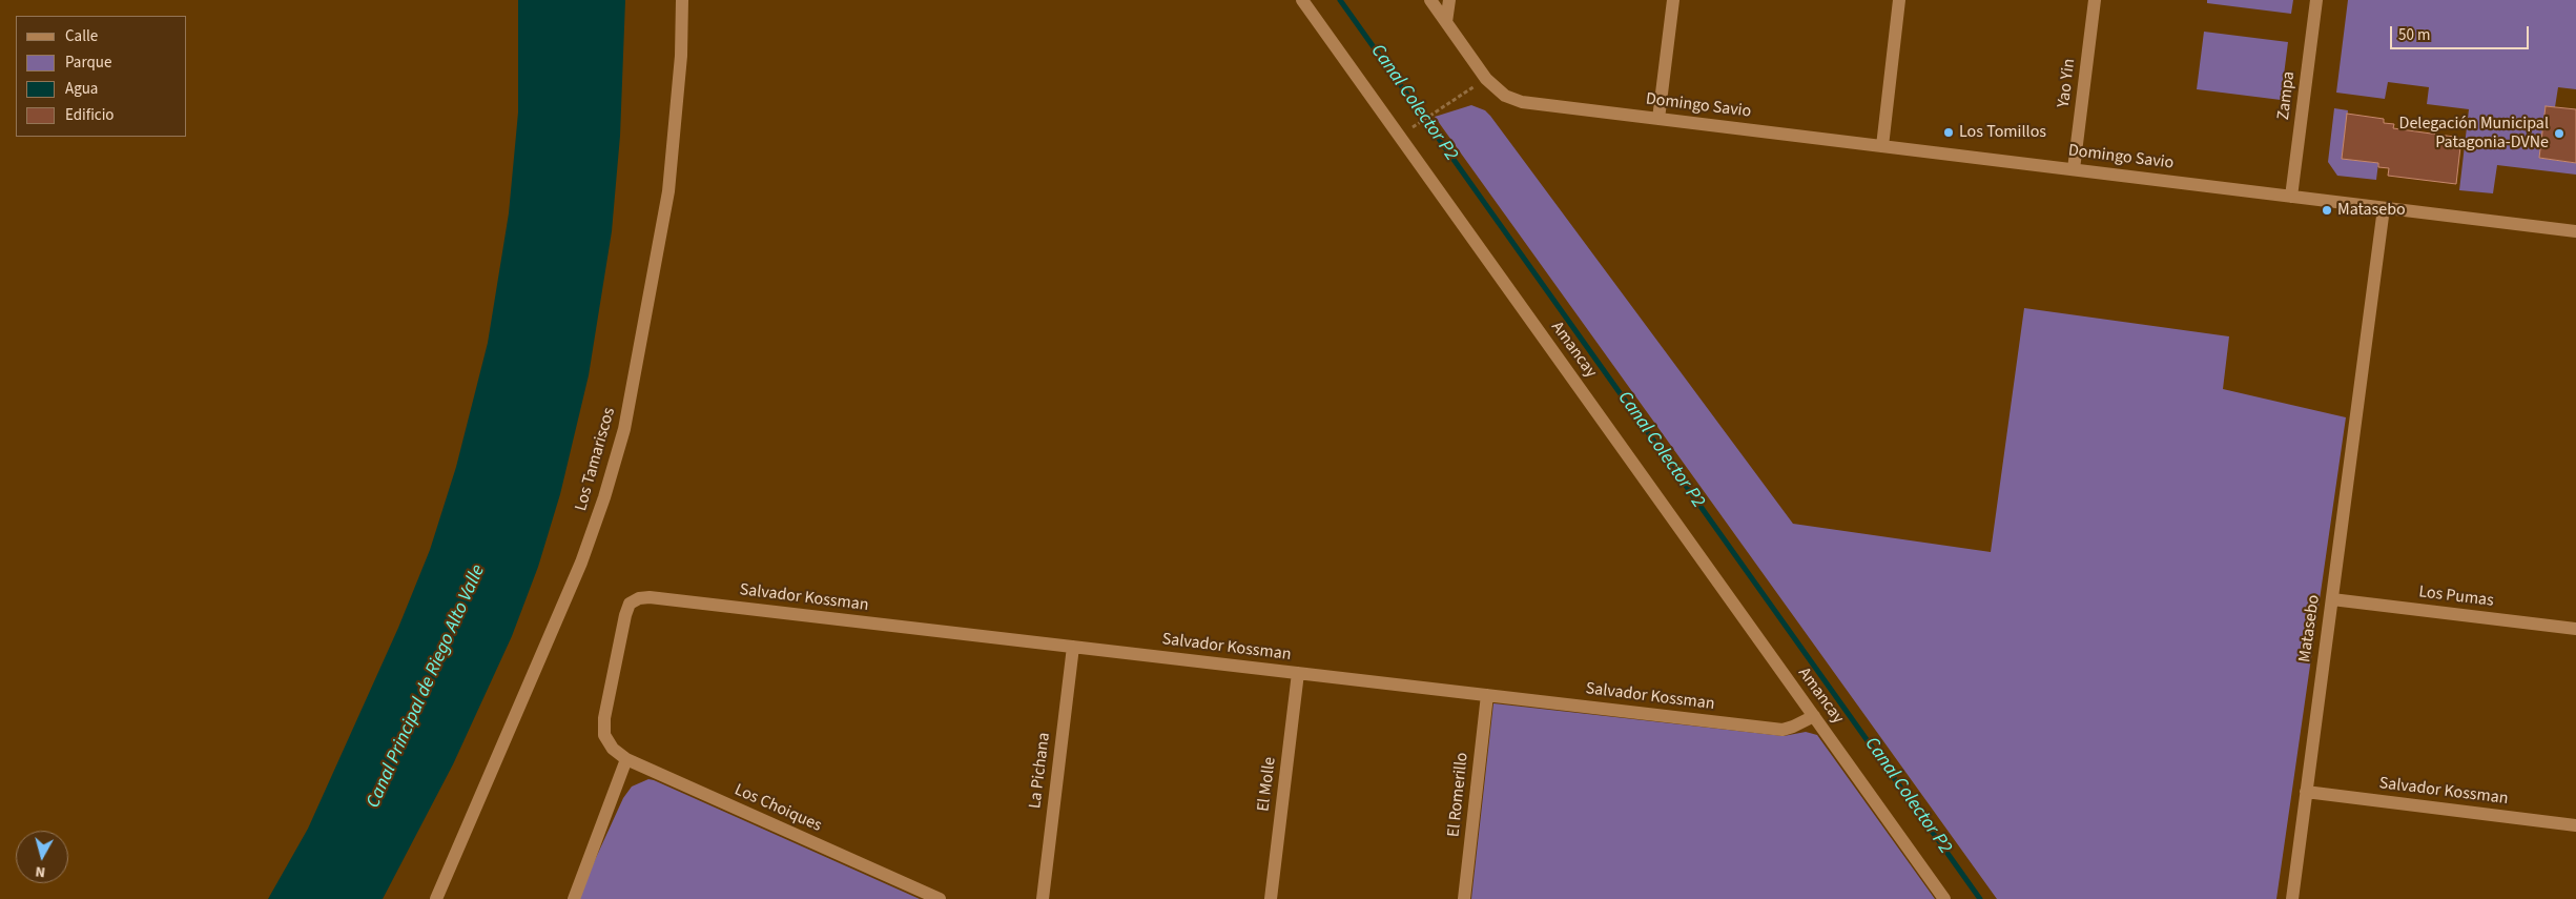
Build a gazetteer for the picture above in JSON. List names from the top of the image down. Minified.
{"streets":{"street":["Yao Yin","Zampa","Domingo Savio","Amancay","Los Tamariscos","Los Pumas","Salvador Kossman","Matasebo","La Pichana","El Molle","El Romerillo","Los Choiques"]},"crossings":[["Yao Yin","Domingo Savio"],["Zampa","Domingo Savio"],["Domingo Savio","Matasebo"],["Amancay","Salvador Kossman"],["Los Pumas","Matasebo"],["Salvador Kossman","Matasebo"],["Salvador Kossman","La Pichana"],["Salvador Kossman","El Molle"],["Salvador Kossman","El Romerillo"],["Salvador Kossman","Los Choiques"]],"water":["Canal Colector P2","Canal Principal de Riego Alto Valle"],"places":["Los Tomillos","Delegación Municipal Patagonia-DVNe","Matasebo"],"legend":["Calle","Parque","Agua","Edificio"],"scale_bar":"50 m","north":"bottom"}
